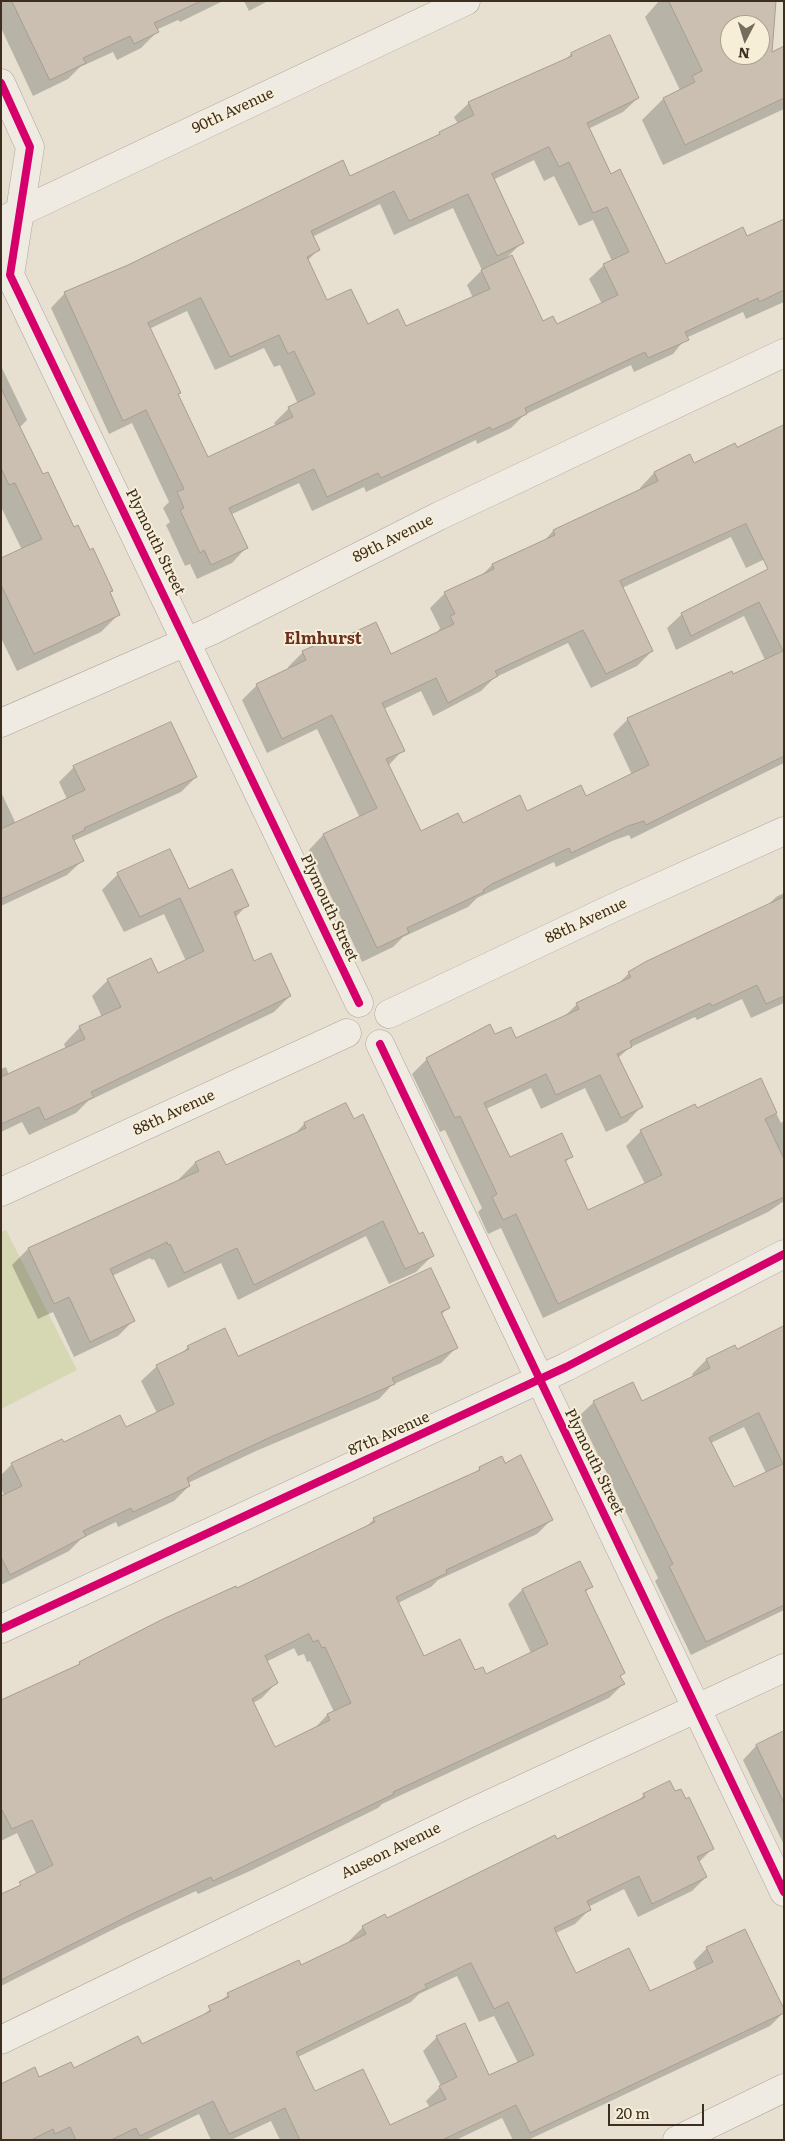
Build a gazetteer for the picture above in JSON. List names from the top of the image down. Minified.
{"streets":{"street":["90th Avenue","89th Avenue","Plymouth Street","88th Avenue","87th Avenue","Auseon Avenue"]},"crossings":[["90th Avenue","Plymouth Street"],["89th Avenue","Plymouth Street"],["Plymouth Street","88th Avenue"],["Plymouth Street","87th Avenue"],["Plymouth Street","Auseon Avenue"]],"districts":["Elmhurst"],"scale_bar":"20 m","north":"bottom"}
